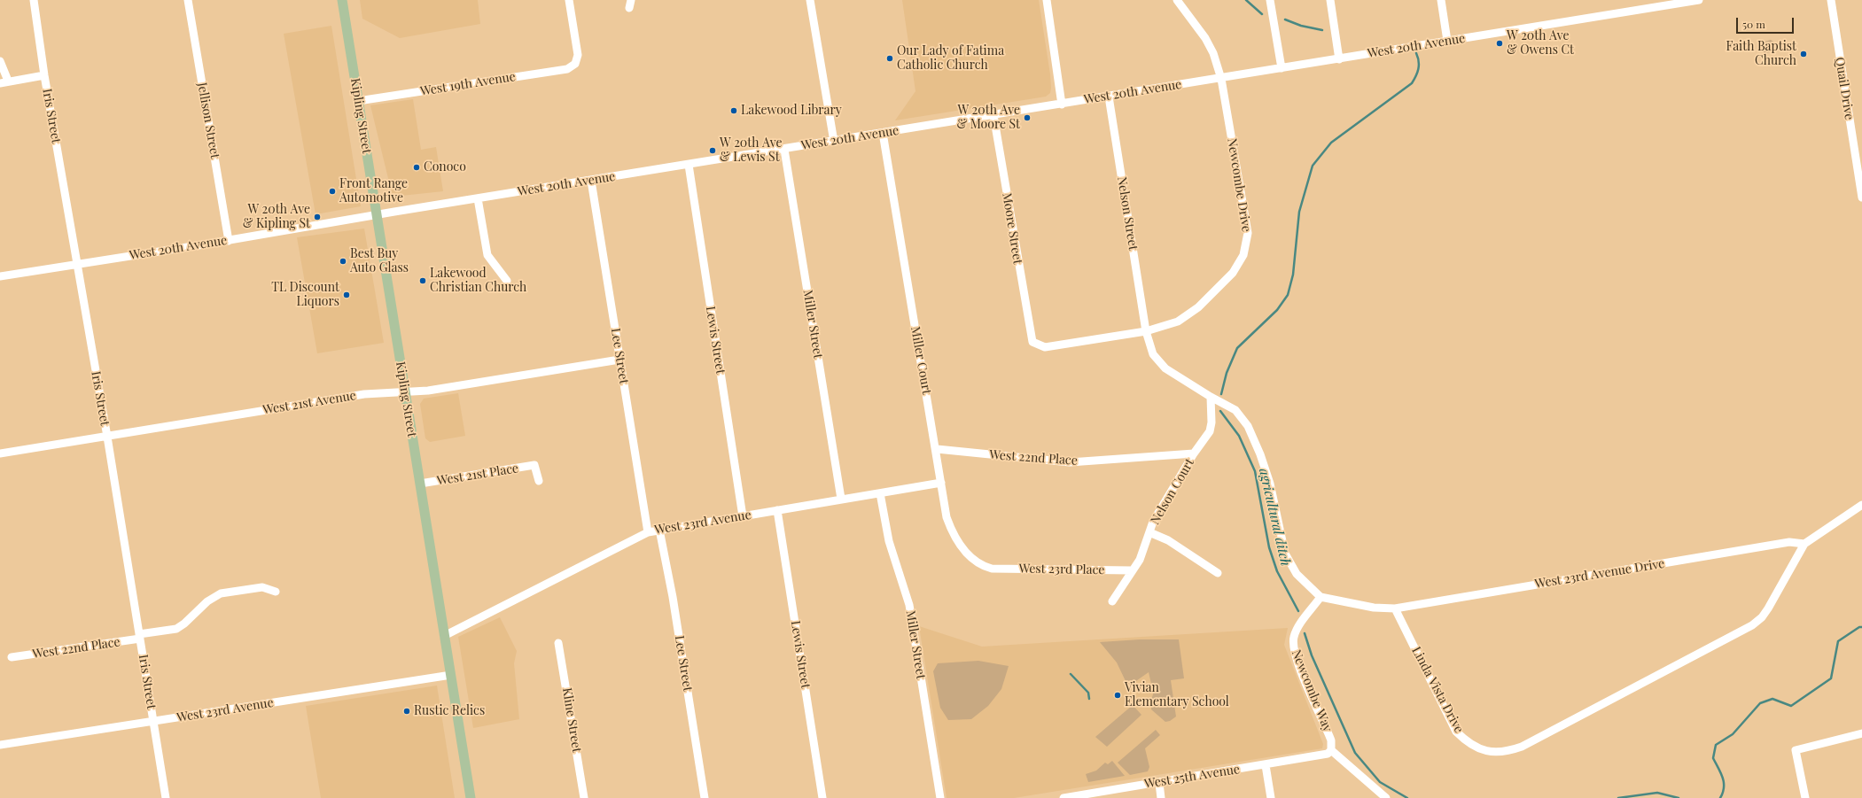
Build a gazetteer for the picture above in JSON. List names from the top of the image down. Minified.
{"streets":{"main road":["Kipling Street"],"street":["West 20th Avenue","West 19th Avenue","Quail Drive","Iris Street","Jellison Street","Newcombe Drive","Nelson Street","Moore Street","Miller Street","Lewis Street","Lee Street","Miller Court","West 21st Avenue","West 22nd Place","West 21st Place","Nelson Court","West 23rd Avenue","West 23rd Place","West 23rd Avenue Drive","Linda Vista Drive","Newcombe Way","Kline Street","West 25th Avenue"]},"crossings":[["West 20th Avenue","Iris Street"],["West 20th Avenue","Kipling Street"],["West 20th Avenue","Jellison Street"],["West 20th Avenue","Newcombe Drive"],["West 20th Avenue","Nelson Street"],["West 20th Avenue","Moore Street"],["West 20th Avenue","Miller Street"],["West 20th Avenue","Lewis Street"],["West 20th Avenue","Lee Street"],["West 20th Avenue","Miller Court"],["West 19th Avenue","Kipling Street"],["Iris Street","West 21st Avenue"],["Iris Street","West 22nd Place"],["Iris Street","West 23rd Avenue"],["Kipling Street","West 21st Avenue"],["Kipling Street","West 21st Place"],["Kipling Street","West 23rd Avenue"],["Newcombe Drive","Nelson Street"],["Newcombe Drive","Moore Street"],["Miller Street","West 23rd Avenue"],["Lewis Street","West 23rd Avenue"],["Lee Street","West 21st Avenue"],["Lee Street","West 23rd Avenue"],["Miller Court","West 22nd Place"],["Miller Court","West 23rd Avenue"],["Miller Court","West 23rd Place"],["West 22nd Place","Nelson Court"],["Nelson Court","West 23rd Place"],["West 23rd Avenue Drive","Linda Vista Drive"],["Newcombe Way","West 25th Avenue"]],"water":["agricultural ditch"],"places":["W 20th Ave & Owens Ct","Faith Baptist Church","Our Lady of Fatima Catholic Church","Lakewood Library","W 20th Ave & Moore St","W 20th Ave & Lewis St","Conoco","Front Range Automotive","W 20th Ave & Kipling St","Best Buy Auto Glass","Lakewood Christian Church","TL Discount Liquors","Vivian Elementary School","Rustic Relics"],"scale_bar":"50 m"}
